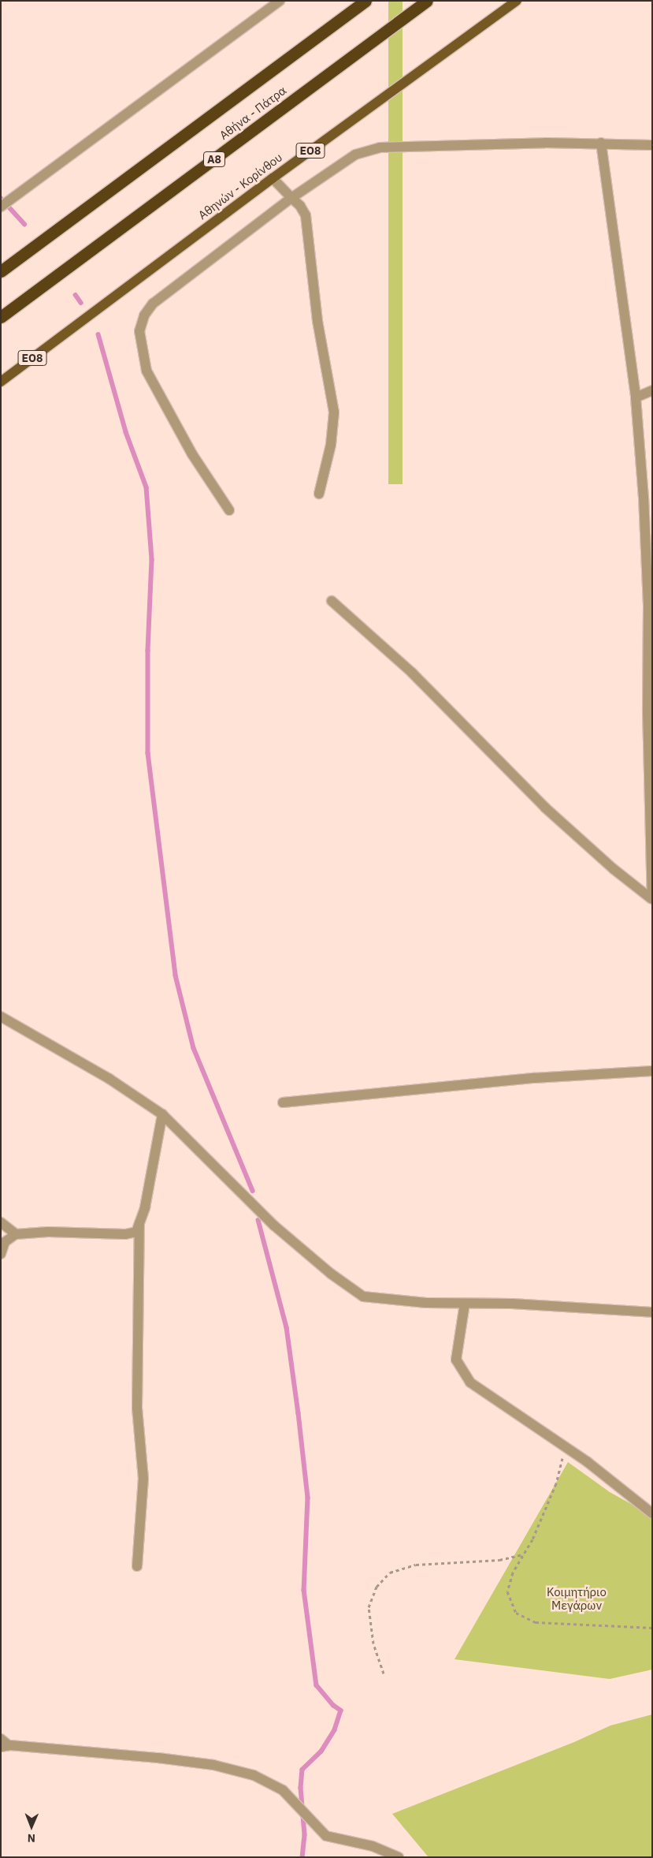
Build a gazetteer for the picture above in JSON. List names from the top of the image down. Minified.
{"streets":{"highway":["Αθήνα - Πάτρα","Α8"],"main road":["ΕΟ8","Αθηνών - Κορίνθου"]},"parks":["Κοιμητήριο Μεγάρων"],"north":"bottom"}
